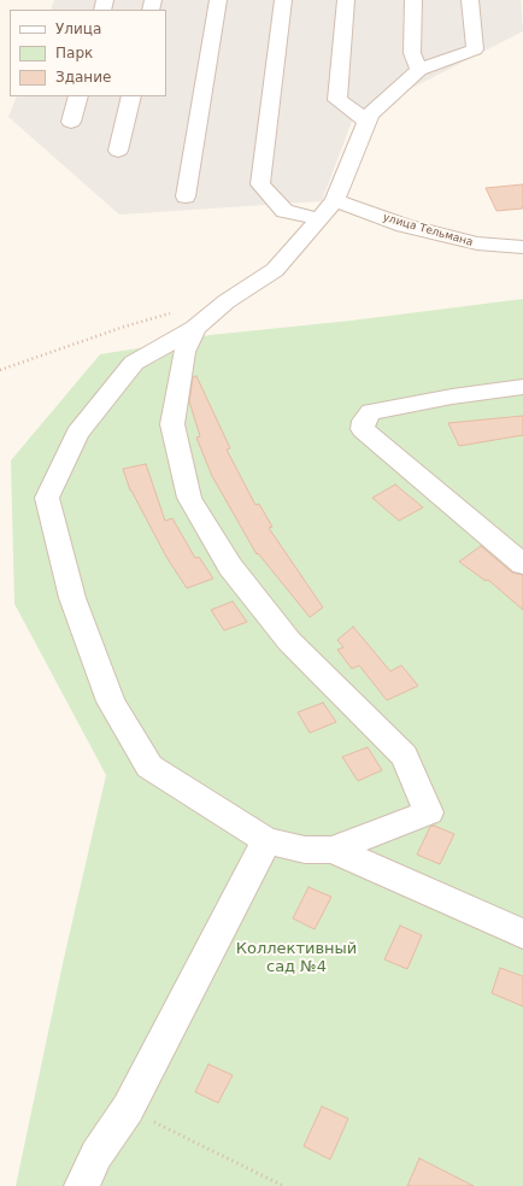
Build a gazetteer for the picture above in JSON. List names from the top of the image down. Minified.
{"streets":{"street":["улица Тельмана"]},"parks":["Коллективный сад №4"],"legend":["Улица","Парк","Здание"]}
